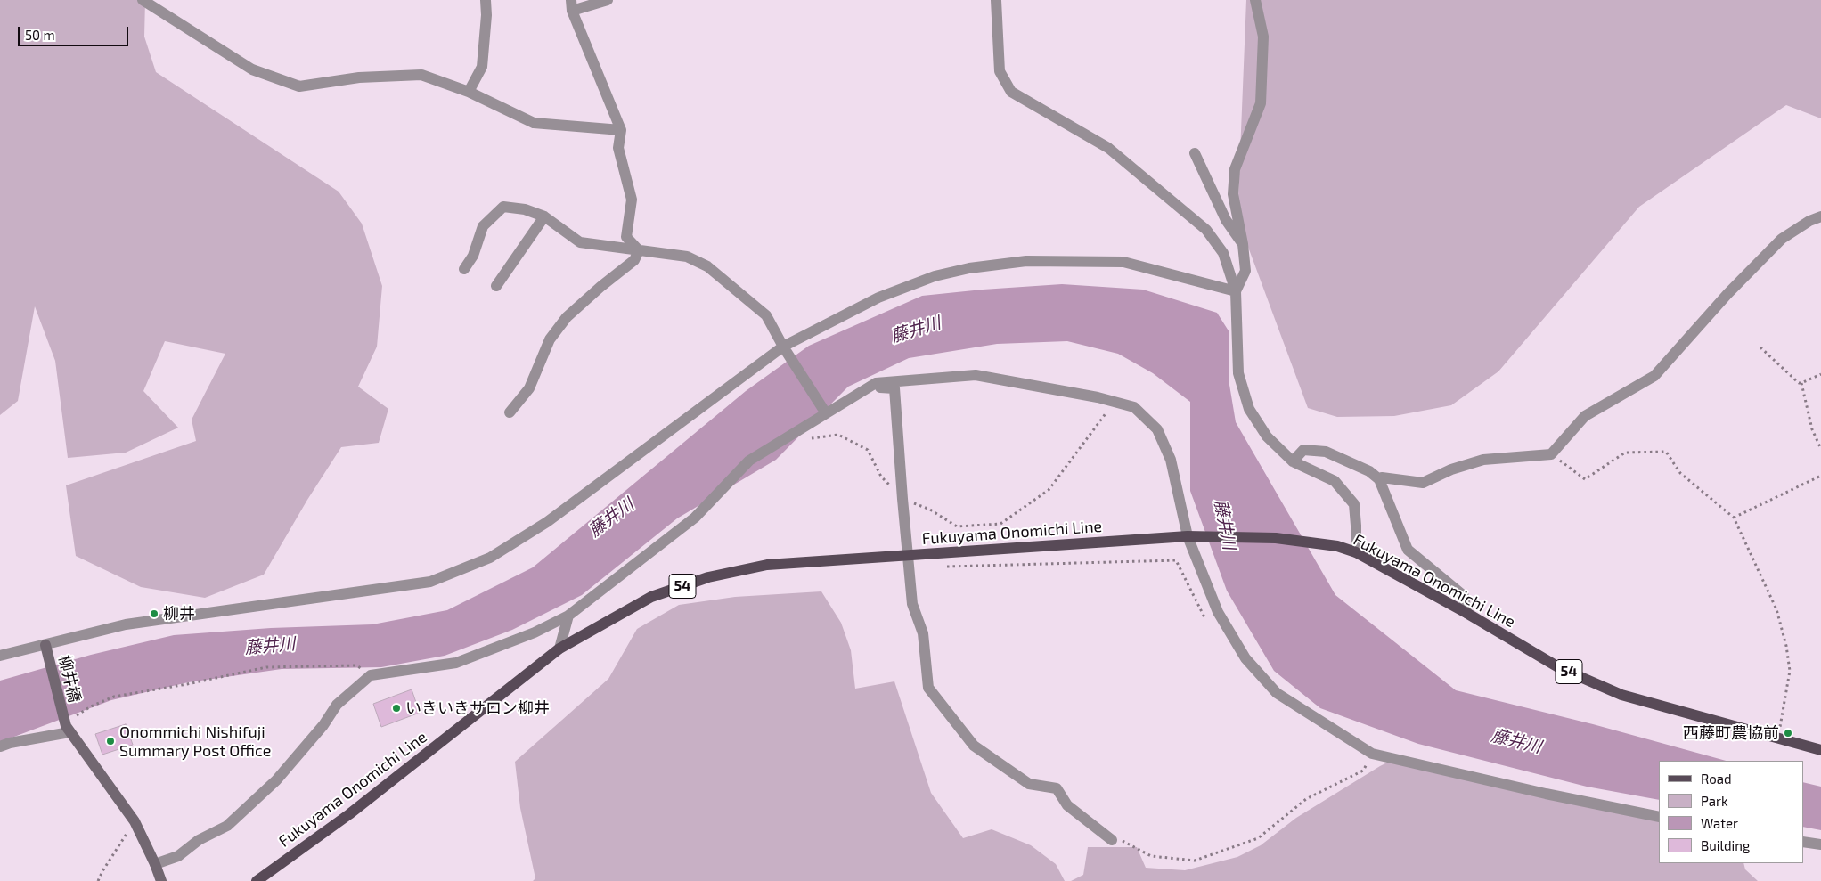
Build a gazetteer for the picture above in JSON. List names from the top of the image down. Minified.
{"streets":{"main road":["Fukuyama Onomichi Line","54"],"street":["柳井橋"]},"water":["藤井川"],"places":["柳井","いきいきサロン柳井","西藤町農協前","Onommichi Nishifuji Summary Post Office"],"legend":["Road","Park","Water","Building"],"scale_bar":"50 m"}
